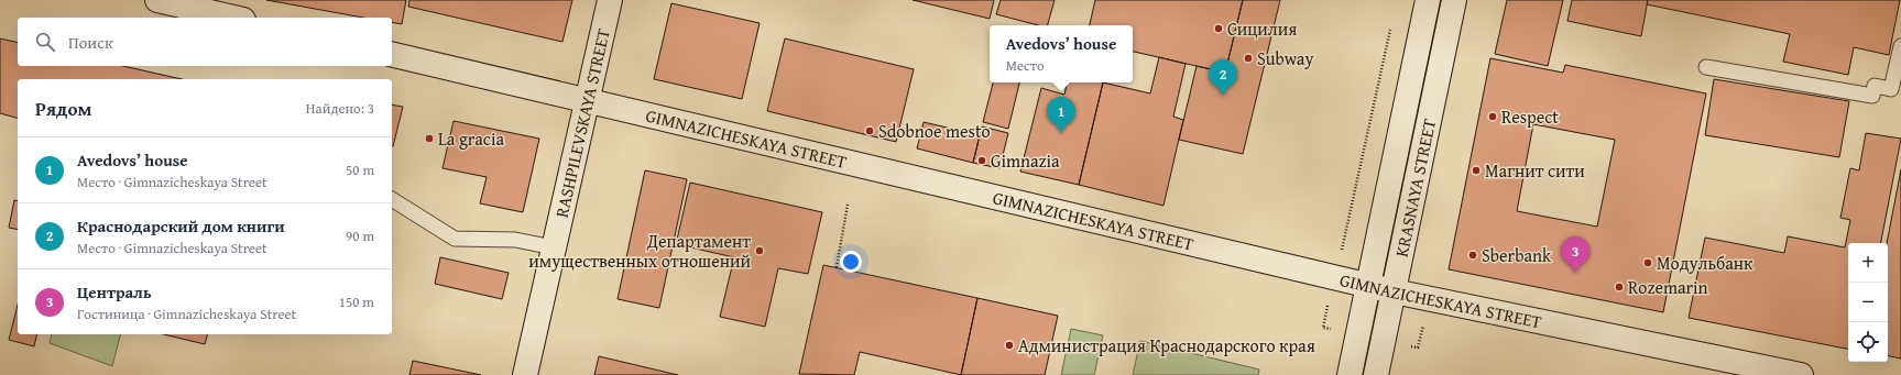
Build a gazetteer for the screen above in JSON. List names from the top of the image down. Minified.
{"streets":{"street":["RASHPILEVSKAYA STREET","GIMNAZICHESKAYA STREET","KRASNAYA STREET"]},"crossings":[["RASHPILEVSKAYA STREET","GIMNAZICHESKAYA STREET"],["GIMNAZICHESKAYA STREET","KRASNAYA STREET"]],"places":["Сицилия","Subway","Respect","Sdobnoe mesto","La gracia","Gimnazia","Магнит сити","Департамент имущественных отношений","Sberbank","Модульбанк","Rozemarin","Администрация Краснодарского края"],"page":{"search":"Поиск","popup":["Avedovs’ house","Место"],"pins":["2","1","3"],"heading":["Рядом","Найдено: 3"],"list":[{"mark":"1","name":"Avedovs’ house","note":"Место · Gimnazicheskaya Street","value":"50 m"},{"mark":"2","name":"Краснодарский дом книги","note":"Место · Gimnazicheskaya Street","value":"90 m"},{"mark":"3","name":"Централь","note":"Гостиница · Gimnazicheskaya Street","value":"150 m"}],"map_buttons":["+","−"]}}
